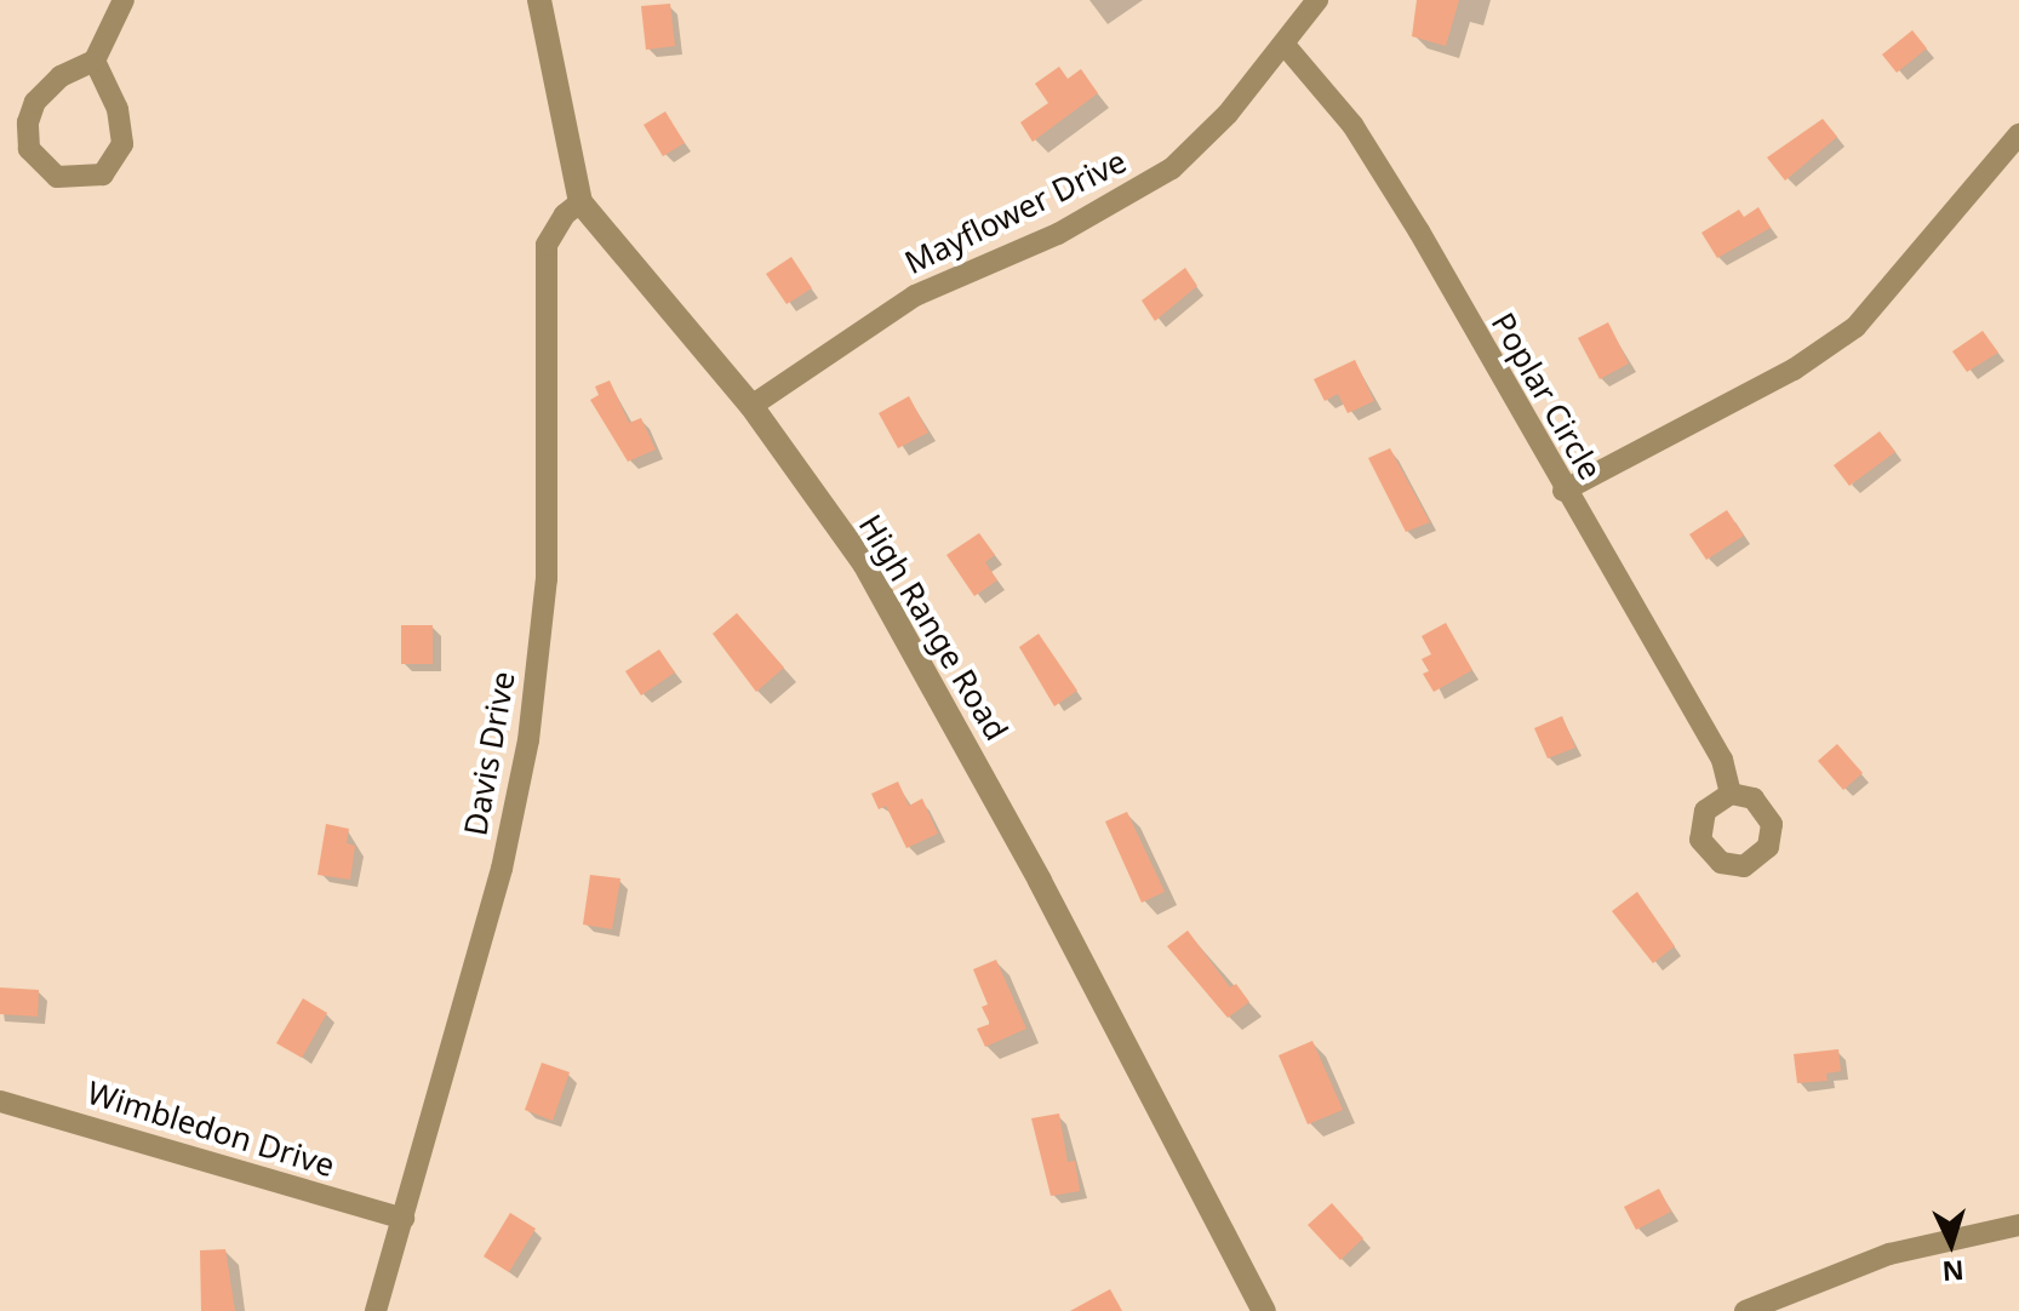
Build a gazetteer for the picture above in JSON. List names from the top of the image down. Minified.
{"streets":{"street":["Mayflower Drive","Poplar Circle","High Range Road","Davis Drive","Wimbledon Drive"]},"crossings":[["Mayflower Drive","Poplar Circle"],["Mayflower Drive","High Range Road"],["High Range Road","Davis Drive"],["Davis Drive","Wimbledon Drive"]],"north":"bottom"}
